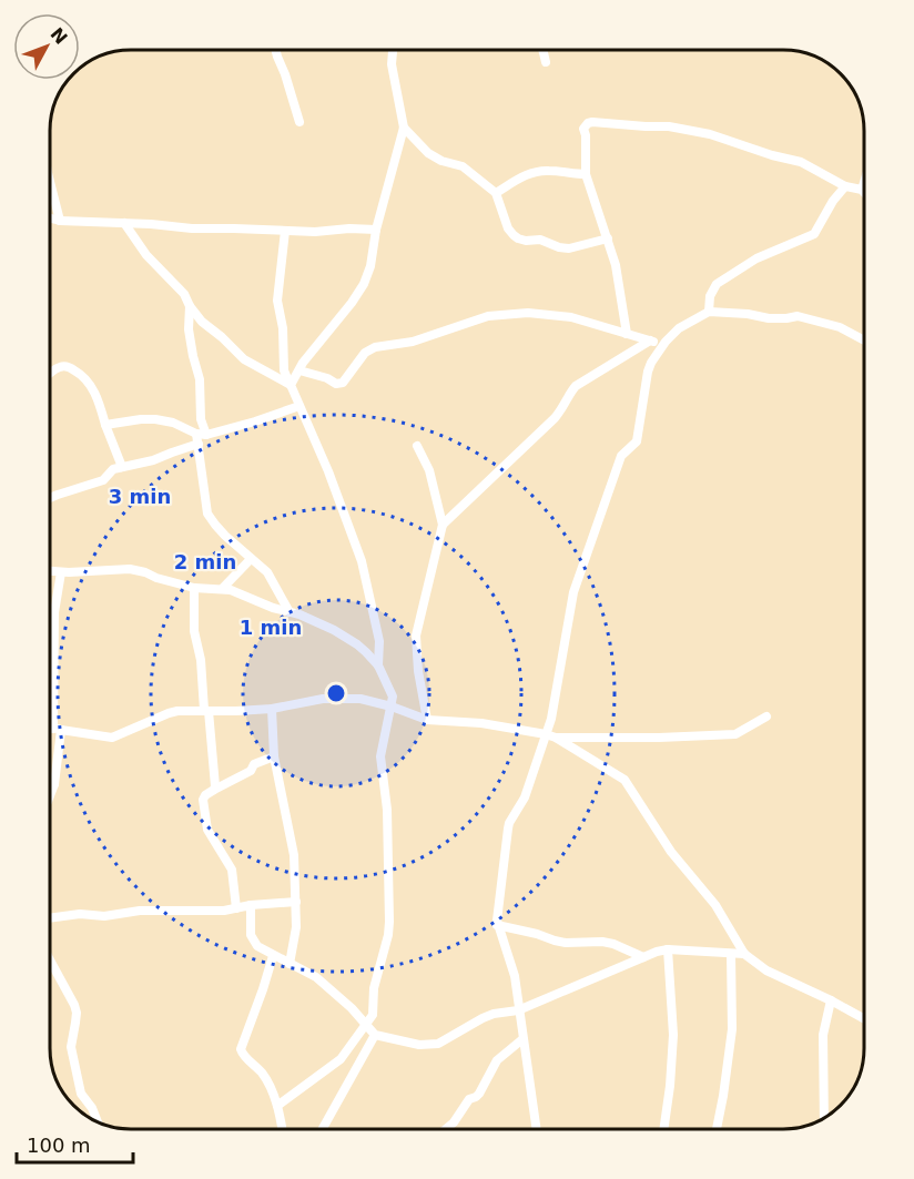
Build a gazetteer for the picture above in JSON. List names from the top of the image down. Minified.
{"scale_bar":"100 m","north":"top right","rings":["3 min","2 min","1 min"]}
